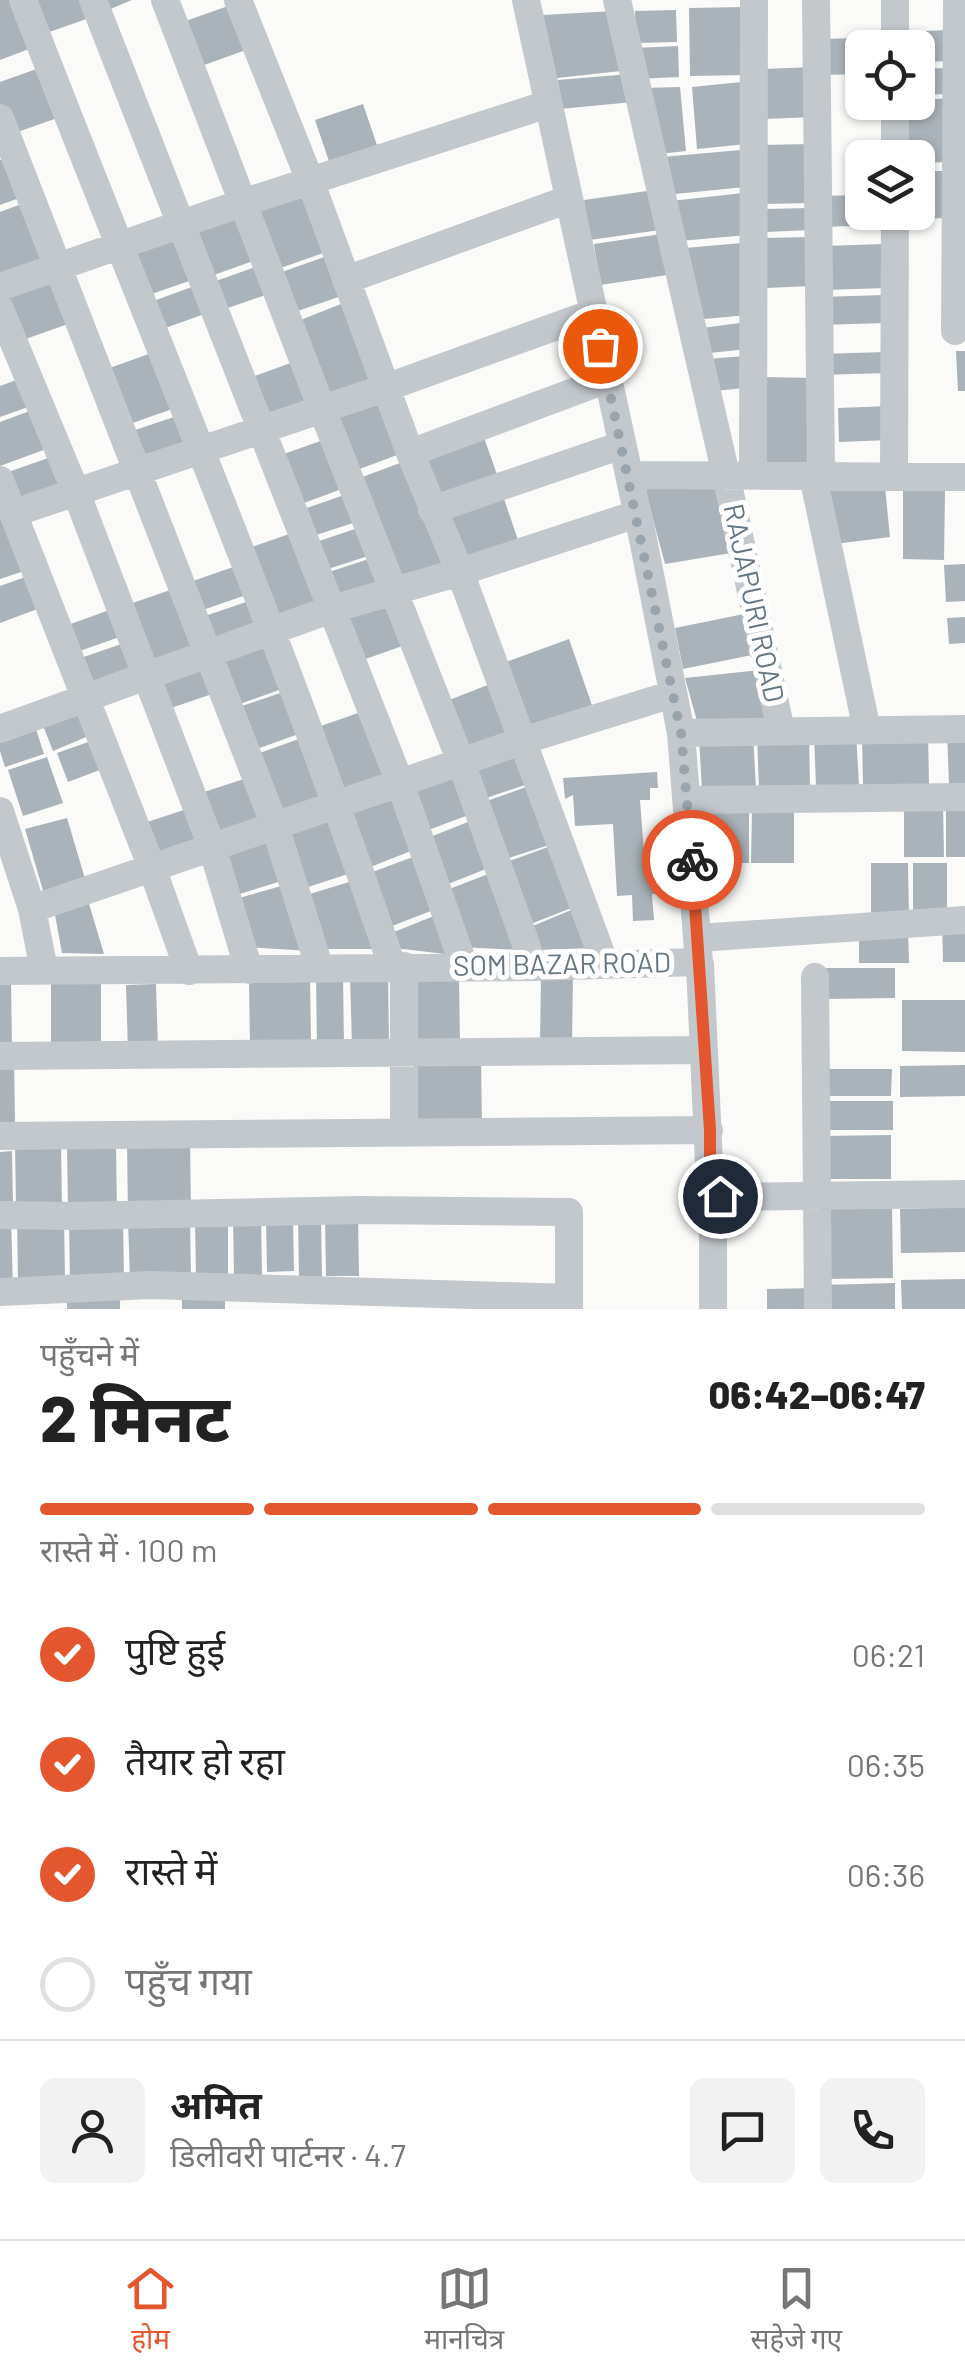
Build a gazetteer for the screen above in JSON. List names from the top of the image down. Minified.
{"streets":{"street":["RAJAPURI ROAD","SOM BAZAR ROAD"]},"page":{"heading":["2 मिनट","पहुँचने में","06:42–06:47"],"panel":["अमित","डिलीवरी पार्टनर · 4.7"],"bar":"रास्ते में · 100 m","list":[["पुष्टि हुई","06:21"],["तैयार हो रहा","06:35"],["रास्ते में","06:36"],"पहुँच गया"],"tabs":["होम","मानचित्र","सहेजे गए"]}}
